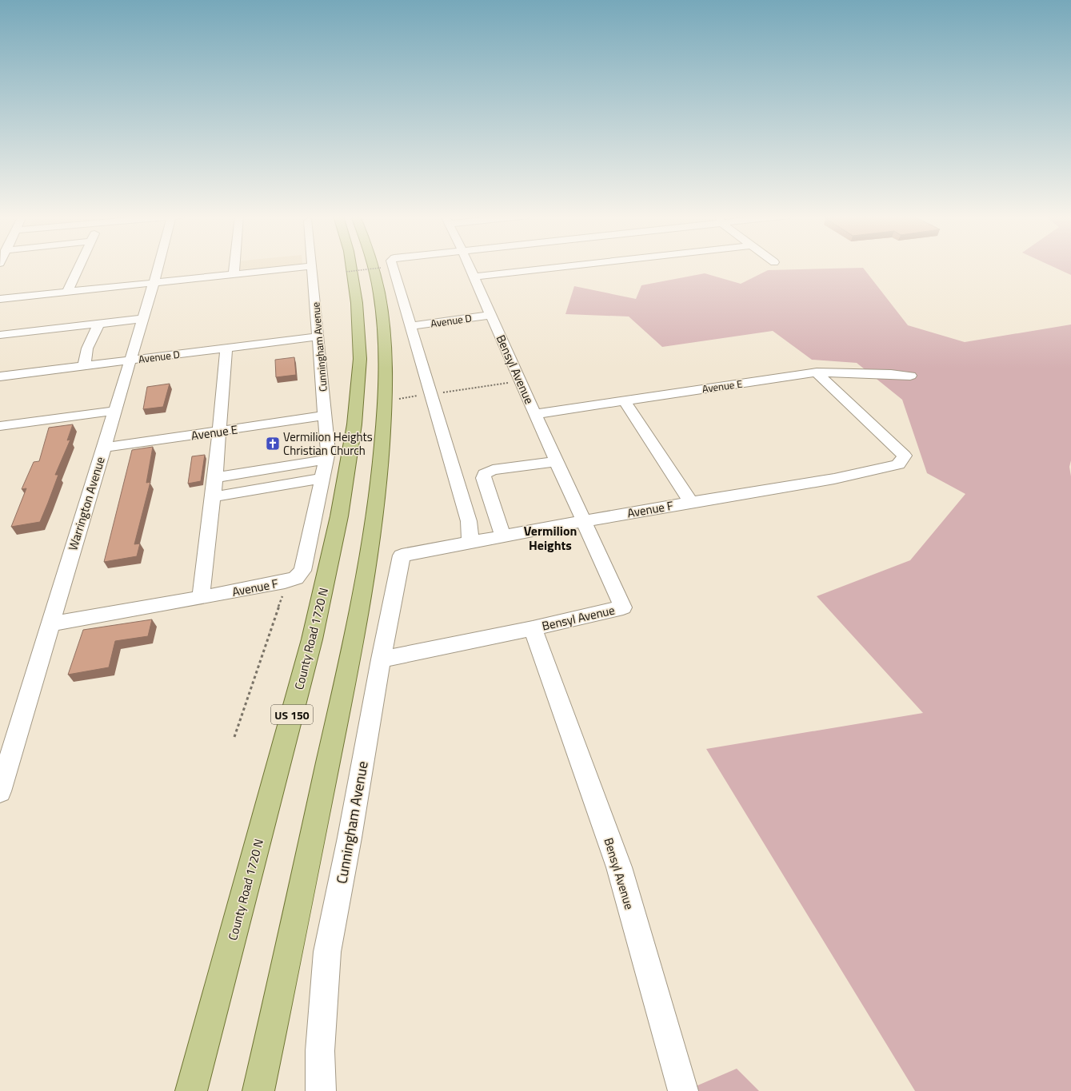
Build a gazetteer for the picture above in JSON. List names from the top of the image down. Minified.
{"streets":{"main road":["County Road 1720 N","US 150"],"street":["Avenue D","Cunningham Avenue","Bensyl Avenue","Avenue E","Warrington Avenue","Avenue F"]},"crossings":[["Avenue D","Cunningham Avenue"],["Avenue D","Bensyl Avenue"],["Avenue D","Warrington Avenue"],["Cunningham Avenue","Avenue E"],["Cunningham Avenue","Avenue F"],["Bensyl Avenue","Avenue E"],["Bensyl Avenue","Avenue F"],["Avenue E","Warrington Avenue"],["Avenue E","Avenue F"],["Warrington Avenue","Avenue F"]],"districts":["Vermilion Heights"],"places":{"church":["Vermilion Heights Christian Church"]}}
